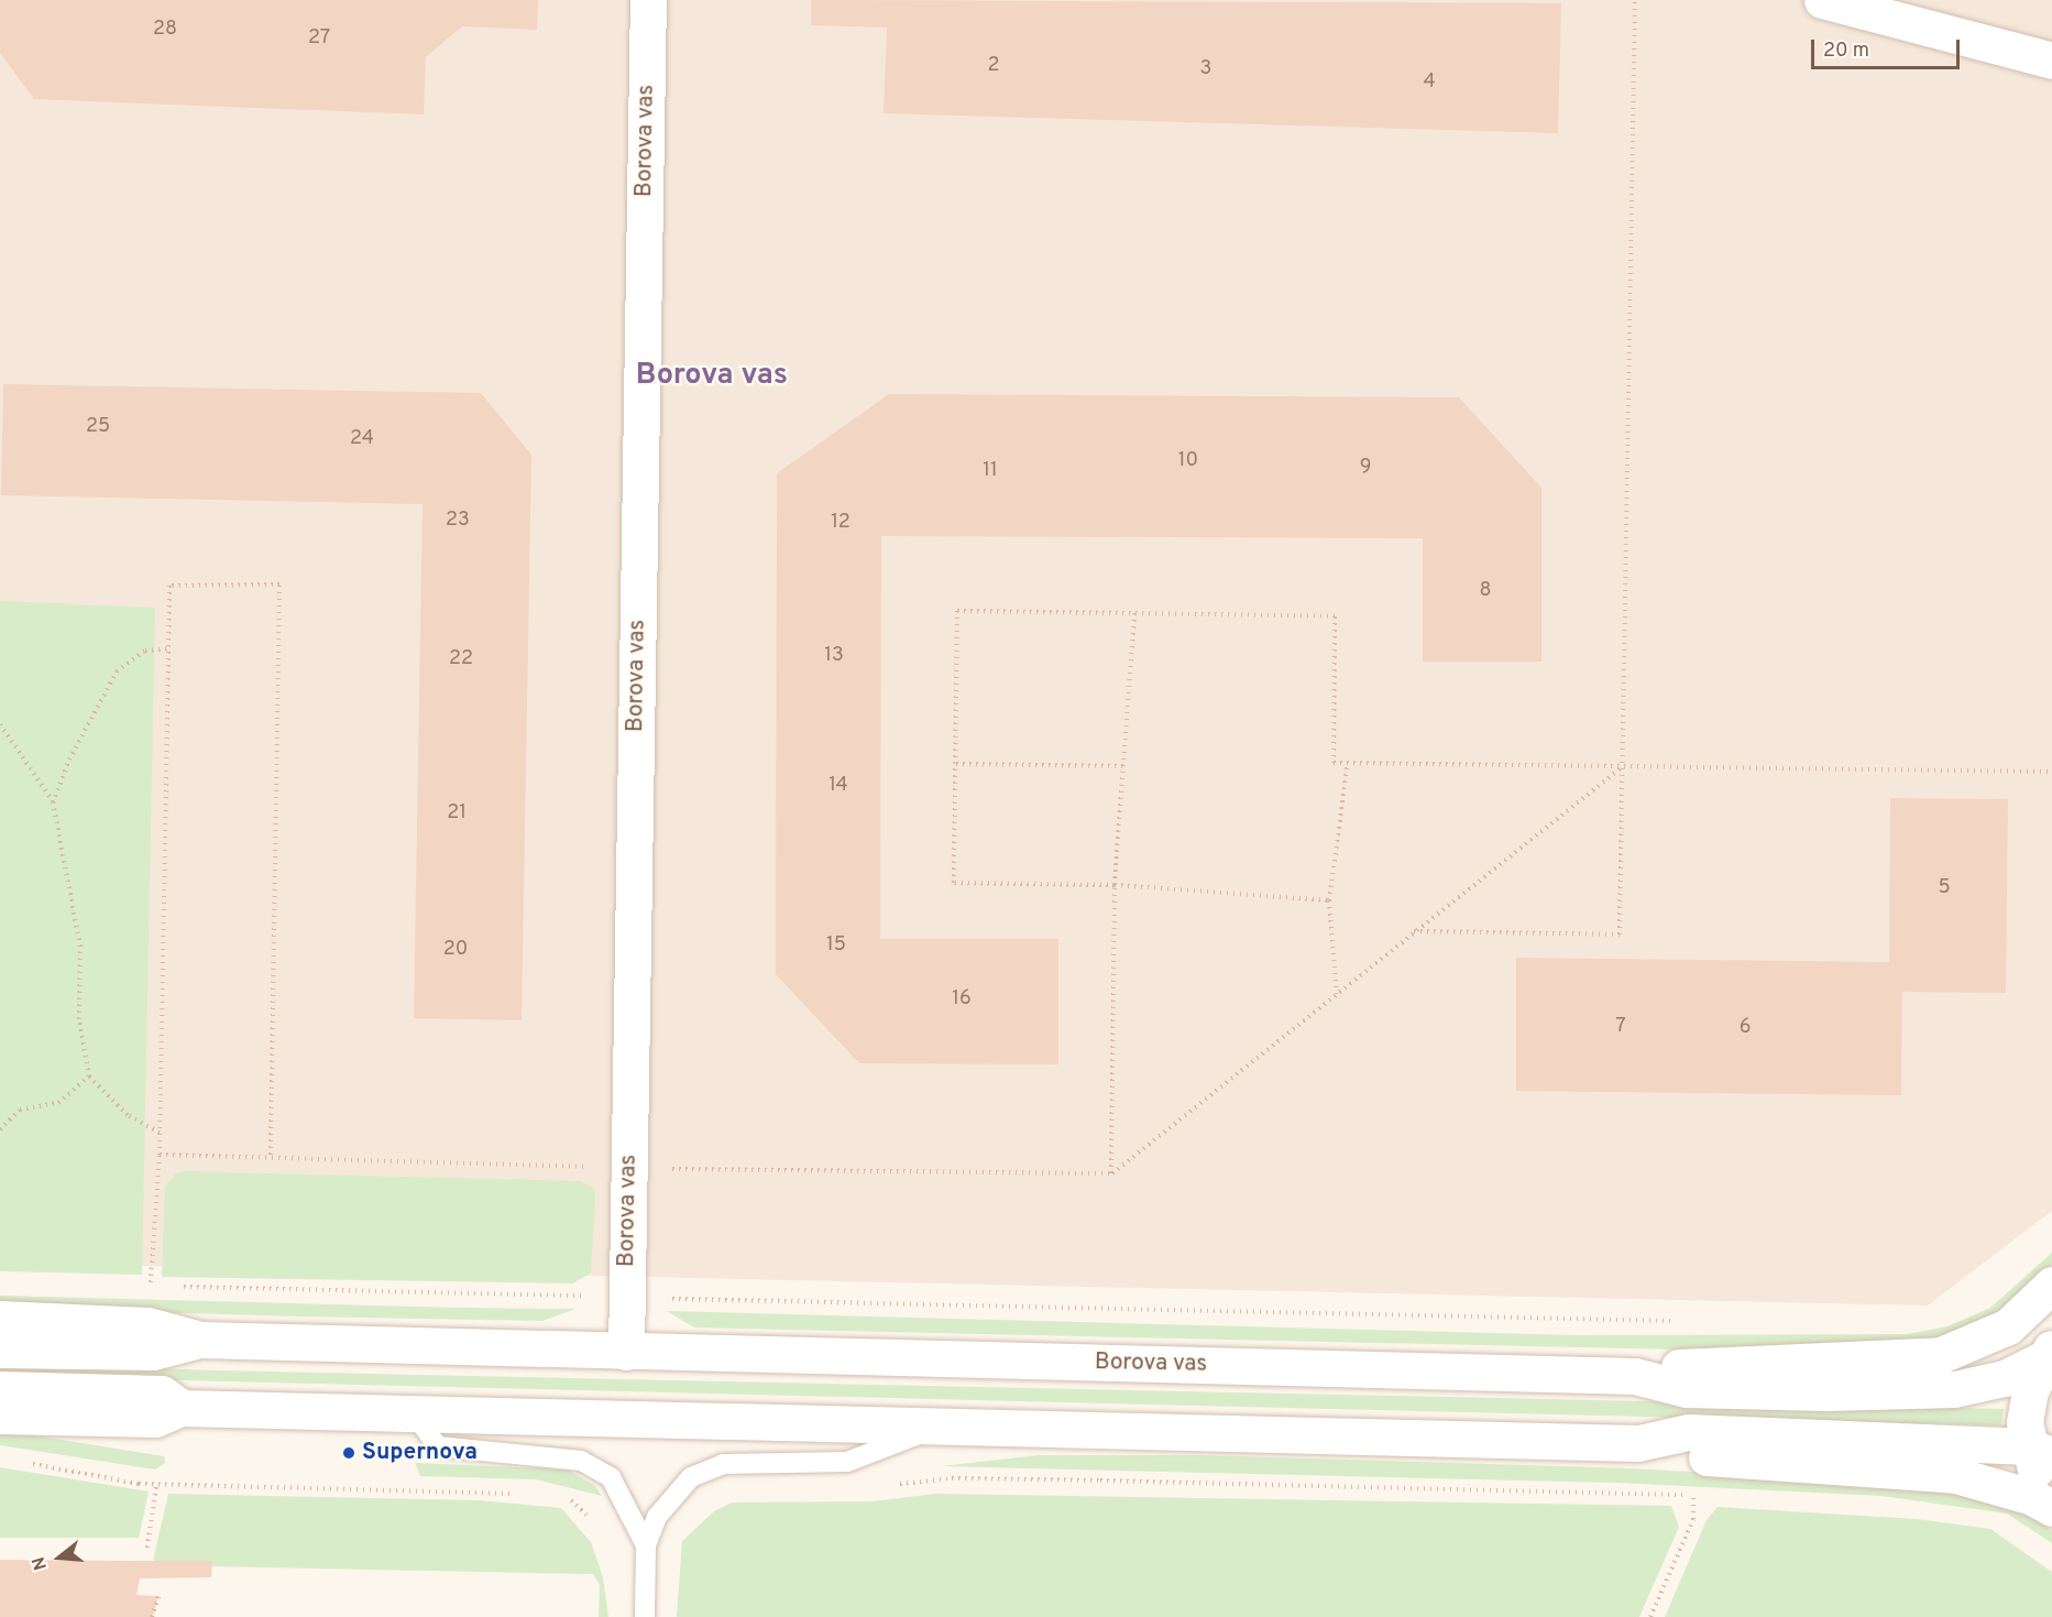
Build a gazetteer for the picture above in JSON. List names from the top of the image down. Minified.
{"streets":{"street":["Borova vas"]},"districts":["Borova vas"],"places":["Supernova"],"house_numbers":["28","27","2","3","4","25","24","10","9","11","23","12","8","13","22","14","21","5","15","20","16","7","6"],"scale_bar":"20 m","north":"left"}
